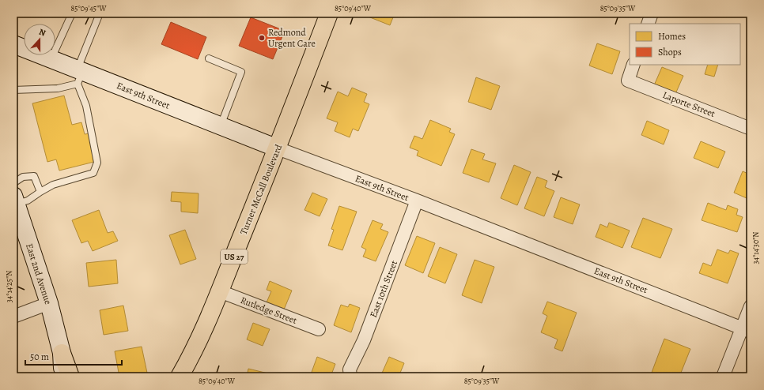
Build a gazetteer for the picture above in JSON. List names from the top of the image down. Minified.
{"streets":{"main road":["Turner McCall Boulevard","US 27"],"street":["East 9th Street","Laporte Street","East 2nd Avenue","East 10th Street","Rutledge Street"]},"crossings":[["East 9th Street","Turner McCall Boulevard"],["East 9th Street","East 10th Street"],["Turner McCall Boulevard","Rutledge Street"]],"places":["Redmond Urgent Care"],"legend":["Homes","Shops"],"scale_bar":"50 m","north":"top","coordinates":["85°09'45\"W","85°09'40\"W","85°09'35\"W","34°14'30\"N","34°14'25\"N"]}
